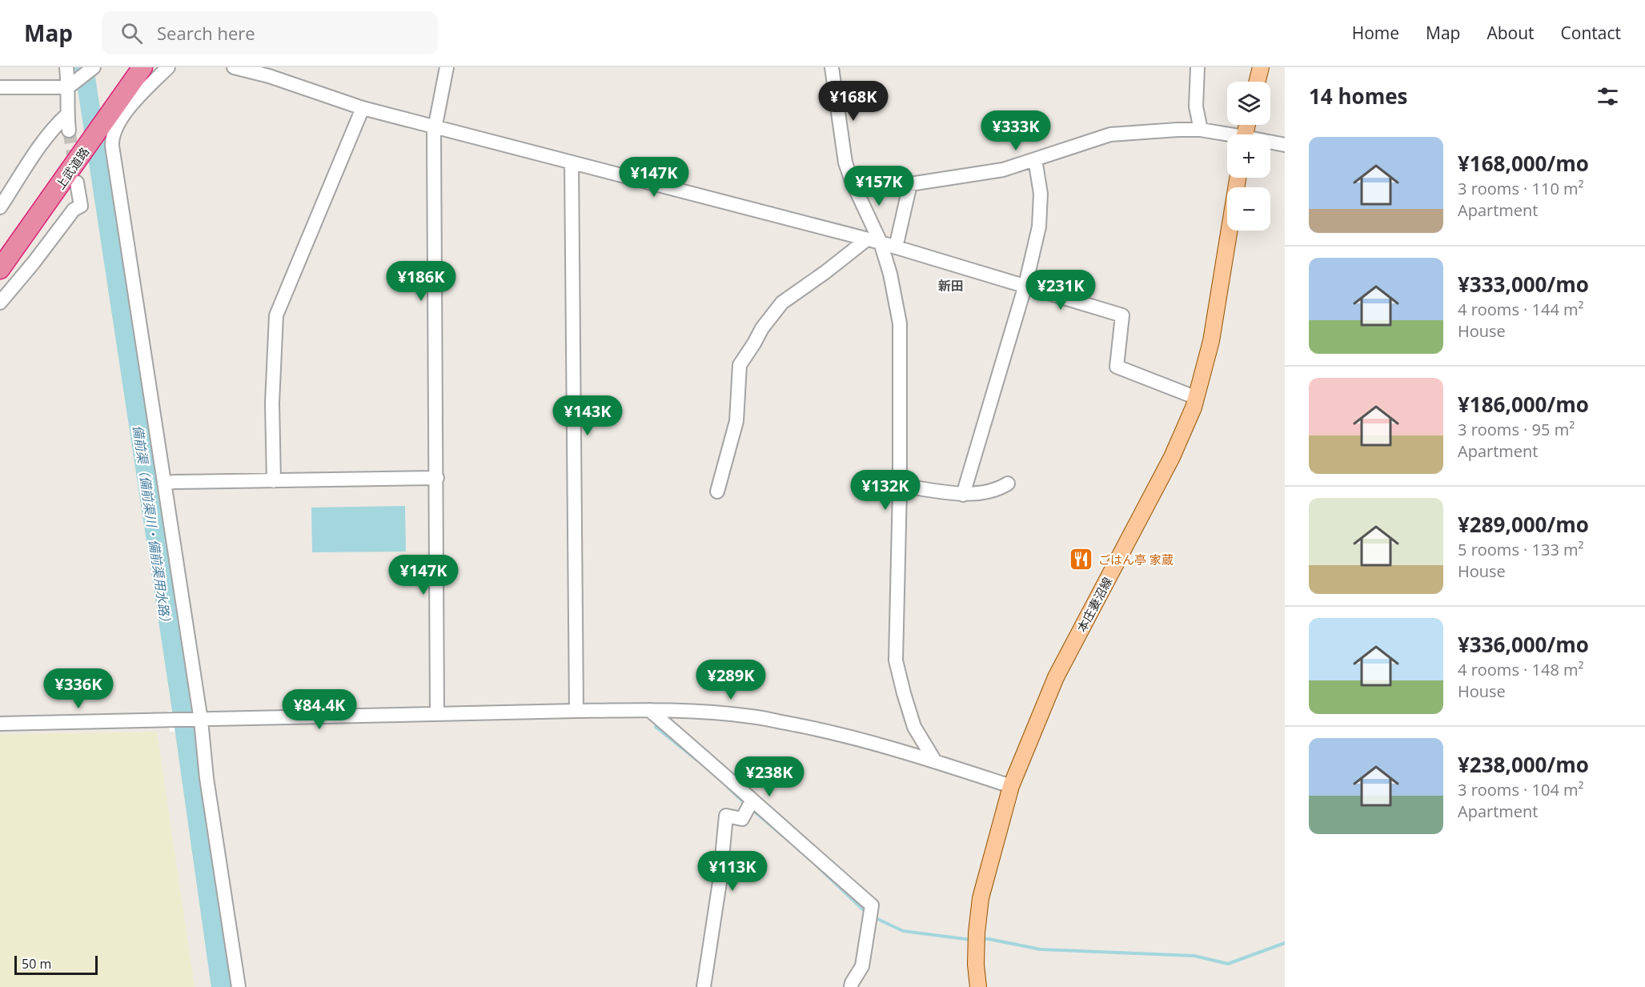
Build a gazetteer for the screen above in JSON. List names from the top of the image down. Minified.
{"streets":{"highway":["上武道路"],"main road":["本庄妻沼線"]},"districts":["新田"],"water":["備前渠（備前渠川・備前渠用水路）"],"places":{"restaurant":["ごはん亭 家蔵"]},"scale_bar":"50 m","page":{"header":"Map","search":"Search here","nav":["Home","Map","About","Contact"],"heading":"14 homes","price":["¥168K","¥333K","¥147K","¥157K","¥186K","¥231K","¥143K","¥132K","¥147K","¥289K","¥336K","¥84.4K","¥238K","¥113K"],"map_buttons":["+","−"],"list":[{"name":"¥168,000/mo","note":"3 rooms · 110 m² · Apartment"},{"name":"¥333,000/mo","note":"4 rooms · 144 m² · House"},{"name":"¥186,000/mo","note":"3 rooms · 95 m² · Apartment"},{"name":"¥289,000/mo","note":"5 rooms · 133 m² · House"},{"name":"¥336,000/mo","note":"4 rooms · 148 m² · House"},{"name":"¥238,000/mo","note":"3 rooms · 104 m² · Apartment"}],"scale":"50 m"}}
